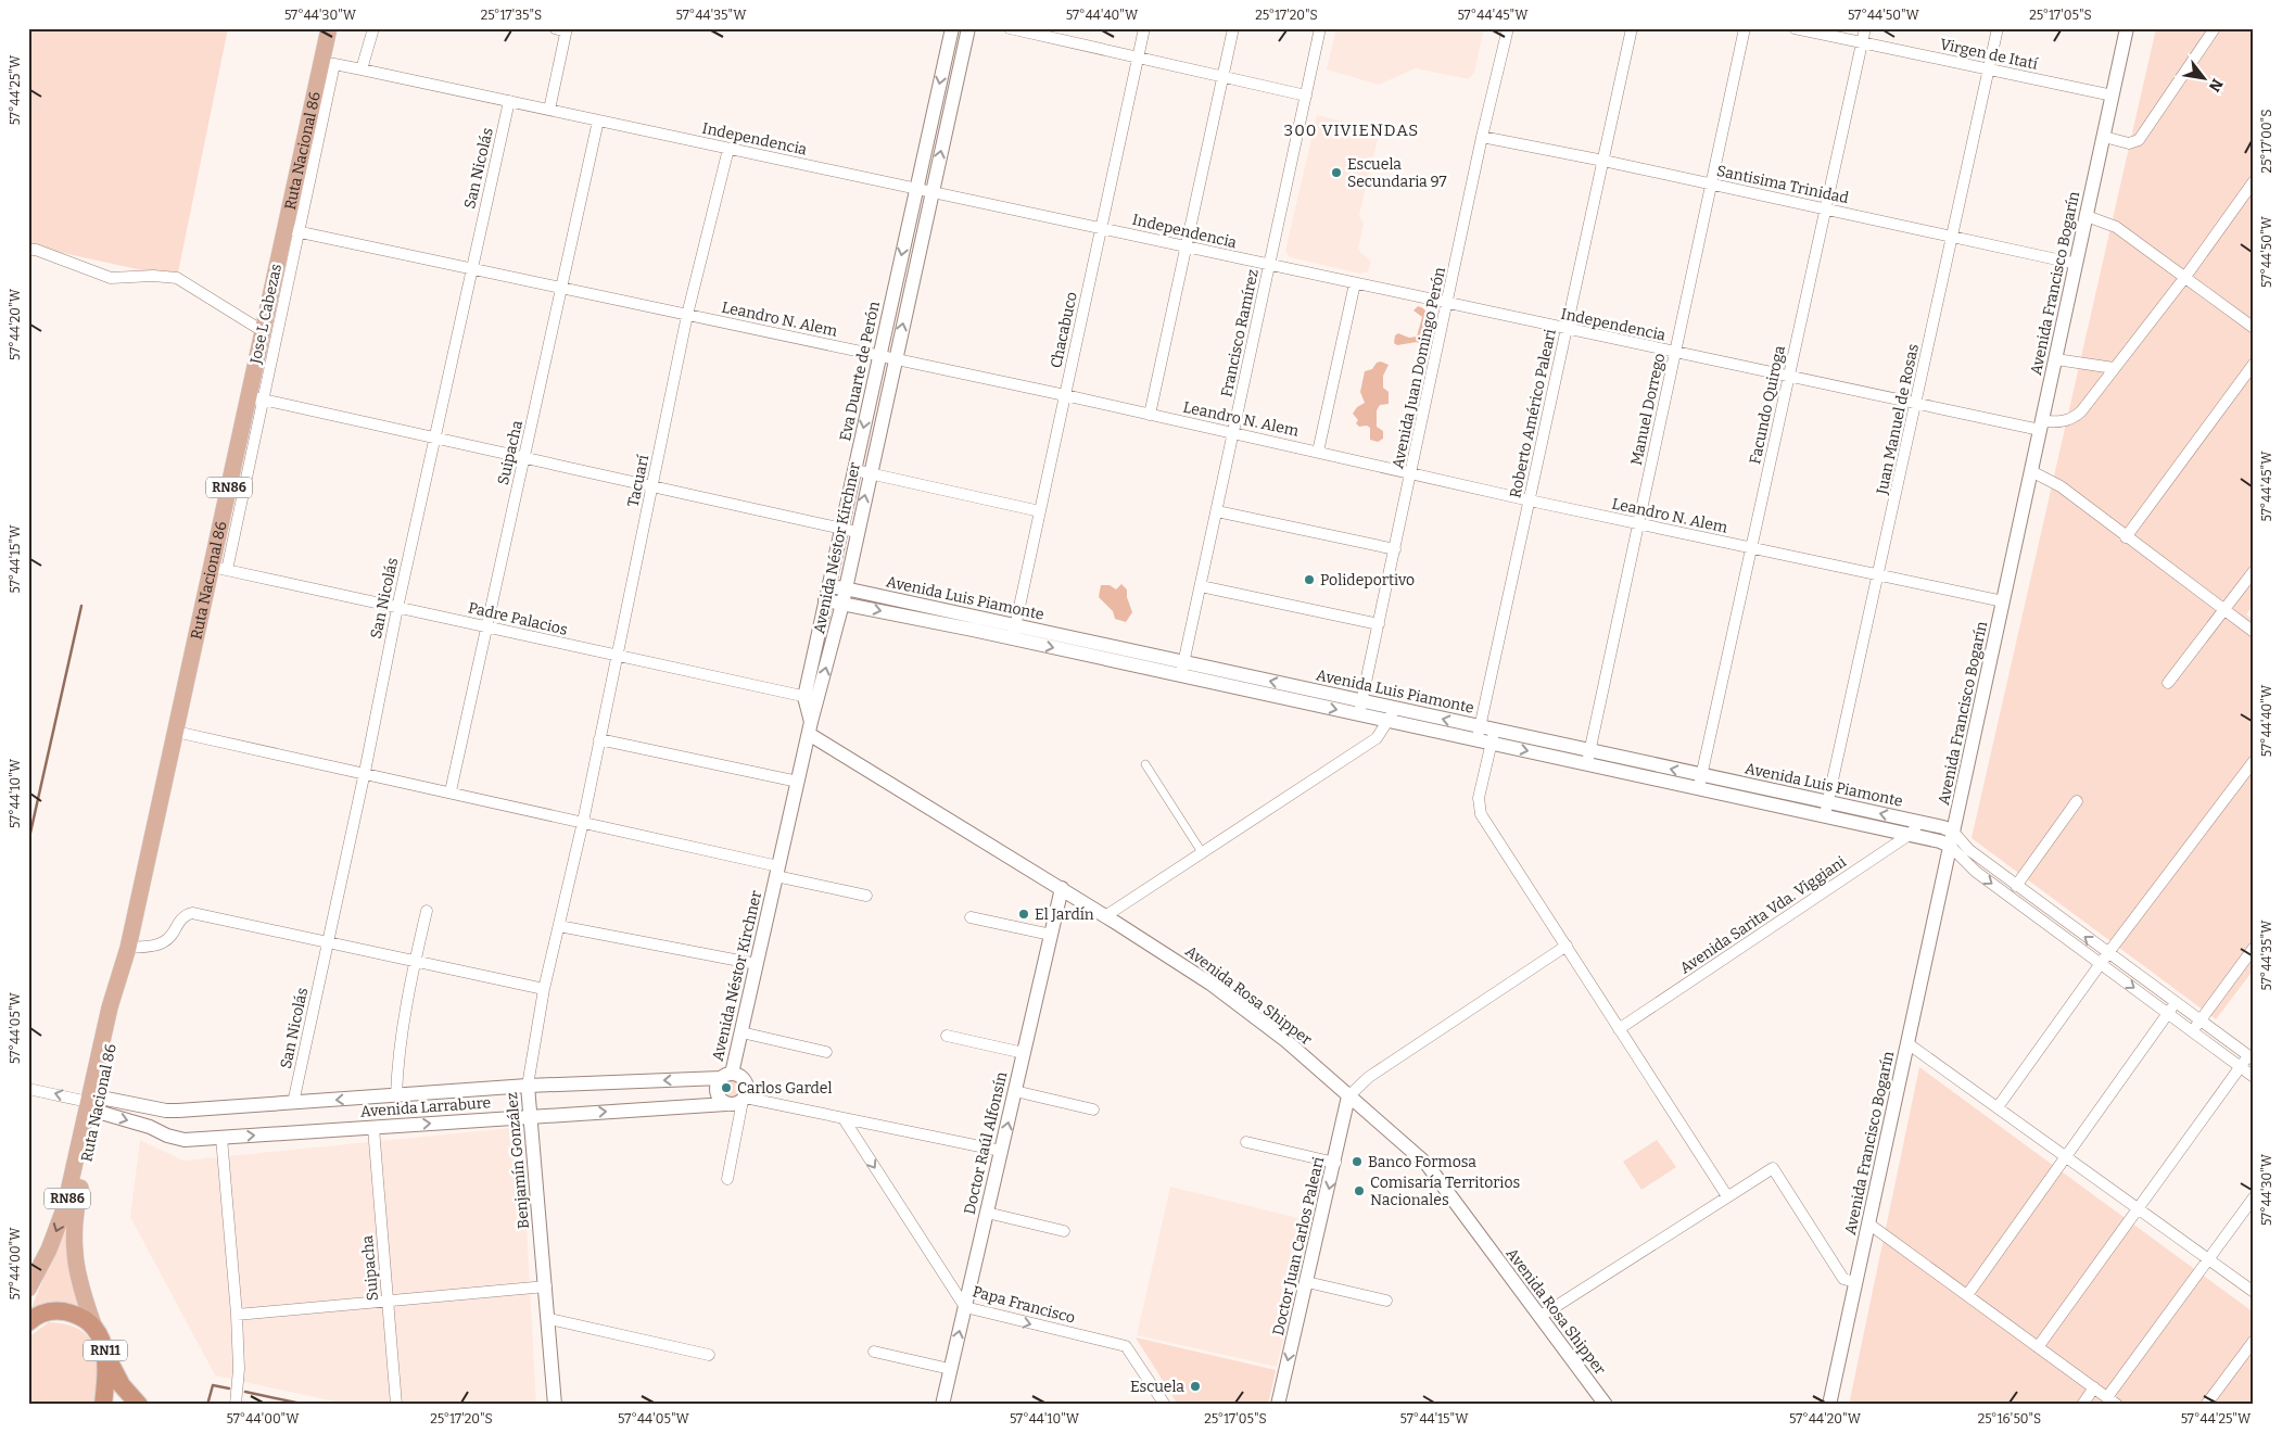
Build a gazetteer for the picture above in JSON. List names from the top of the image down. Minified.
{"streets":{"highway":["RN11"],"main road":["Ruta Nacional 86","RN86"],"street":["Virgen de Itatí","Independencia","San Nicolás","Santisima Trinidad","Avenida Francisco Bogarín","Jose L Cabezas","Leandro N. Alem","Chacabuco","Francisco Ramírez","Avenida Juan Domingo Perón","Eva Duarte de Perón","Facundo Quiroga","Manuel Dorrego","Roberto Américo Paleari","Juan Manuel de Rosas","Suipacha","Tacuarí","Avenida Néstor Kirchner","Avenida Luis Piamonte","Padre Palacios","Avenida Sarita Vda. Viggiani","Avenida Rosa Shipper","Avenida Larrabure","Doctor Raúl Alfonsín","Benjamín González","Doctor Juan Carlos Paleari","Papa Francisco"]},"crossings":[["Virgen de Itatí","Avenida Francisco Bogarín"],["Virgen de Itatí","Facundo Quiroga"],["Virgen de Itatí","Juan Manuel de Rosas"],["Independencia","Ruta Nacional 86"],["Independencia","San Nicolás"],["Independencia","Avenida Francisco Bogarín"],["Independencia","Chacabuco"],["Independencia","Francisco Ramírez"],["Independencia","Avenida Juan Domingo Perón"],["Independencia","Eva Duarte de Perón"],["Independencia","Facundo Quiroga"],["Independencia","Manuel Dorrego"],["Independencia","Roberto Américo Paleari"],["Independencia","Juan Manuel de Rosas"],["Independencia","Suipacha"],["Independencia","Tacuarí"],["Independencia","Avenida Néstor Kirchner"],["Ruta Nacional 86","Jose L Cabezas"],["Ruta Nacional 86","Leandro N. Alem"],["Ruta Nacional 86","Padre Palacios"],["Ruta Nacional 86","Avenida Larrabure"],["Ruta Nacional 86","RN11"],["San Nicolás","Leandro N. Alem"],["San Nicolás","Padre Palacios"],["San Nicolás","Avenida Larrabure"],["Santisima Trinidad","Avenida Francisco Bogarín"],["Santisima Trinidad","Avenida Juan Domingo Perón"],["Santisima Trinidad","Facundo Quiroga"],["Santisima Trinidad","Manuel Dorrego"],["Santisima Trinidad","Roberto Américo Paleari"],["Santisima Trinidad","Juan Manuel de Rosas"],["Avenida Francisco Bogarín","Leandro N. Alem"],["Avenida Francisco Bogarín","Avenida Luis Piamonte"],["Jose L Cabezas","Leandro N. Alem"],["Leandro N. Alem","Chacabuco"],["Leandro N. Alem","Francisco Ramírez"],["Leandro N. Alem","Avenida Juan Domingo Perón"],["Leandro N. Alem","Eva Duarte de Perón"],["Leandro N. Alem","Facundo Quiroga"],["Leandro N. Alem","Manuel Dorrego"],["Leandro N. Alem","Roberto Américo Paleari"],["Leandro N. Alem","Juan Manuel de Rosas"],["Leandro N. Alem","Suipacha"],["Leandro N. Alem","Tacuarí"],["Leandro N. Alem","Avenida Néstor Kirchner"],["Chacabuco","Avenida Luis Piamonte"],["Francisco Ramírez","Avenida Luis Piamonte"],["Avenida Juan Domingo Perón","Avenida Luis Piamonte"],["Eva Duarte de Perón","Avenida Néstor Kirchner"],["Eva Duarte de Perón","Avenida Luis Piamonte"],["Eva Duarte de Perón","Padre Palacios"],["Eva Duarte de Perón","Avenida Rosa Shipper"],["Facundo Quiroga","Avenida Luis Piamonte"],["Manuel Dorrego","Avenida Luis Piamonte"],["Roberto Américo Paleari","Avenida Luis Piamonte"],["Roberto Américo Paleari","Avenida Sarita Vda. Viggiani"],["Juan Manuel de Rosas","Avenida Luis Piamonte"],["Suipacha","Padre Palacios"],["Suipacha","Avenida Larrabure"],["Tacuarí","Padre Palacios"],["Tacuarí","Benjamín González"],["Avenida Néstor Kirchner","Avenida Luis Piamonte"],["Avenida Néstor Kirchner","Padre Palacios"],["Avenida Néstor Kirchner","Avenida Rosa Shipper"],["Avenida Néstor Kirchner","Avenida Larrabure"],["Avenida Luis Piamonte","Avenida Sarita Vda. Viggiani"],["Avenida Rosa Shipper","Doctor Raúl Alfonsín"],["Avenida Rosa Shipper","Doctor Juan Carlos Paleari"],["Avenida Larrabure","Benjamín González"],["Doctor Raúl Alfonsín","Papa Francisco"]],"one_way":["Eva Duarte de Perón","Avenida Néstor Kirchner","Doctor Juan Carlos Paleari","Papa Francisco"],"districts":["300 VIVIENDAS"],"places":["Escuela Secundaria 97","Polideportivo","El Jardín","Carlos Gardel","Banco Formosa","Comisaría Territorios Nacionales","Escuela"],"north":"bottom right","coordinates":["57°44'30\"W","25°17'35\"S","57°44'35\"W","57°44'40\"W","25°17'20\"S","57°44'45\"W","57°44'50\"W","25°17'05\"S","57°44'25\"W","25°17'00\"S","57°44'20\"W","57°44'15\"W","57°44'10\"W","57°44'05\"W","57°44'00\"W","25°16'50\"S"]}
